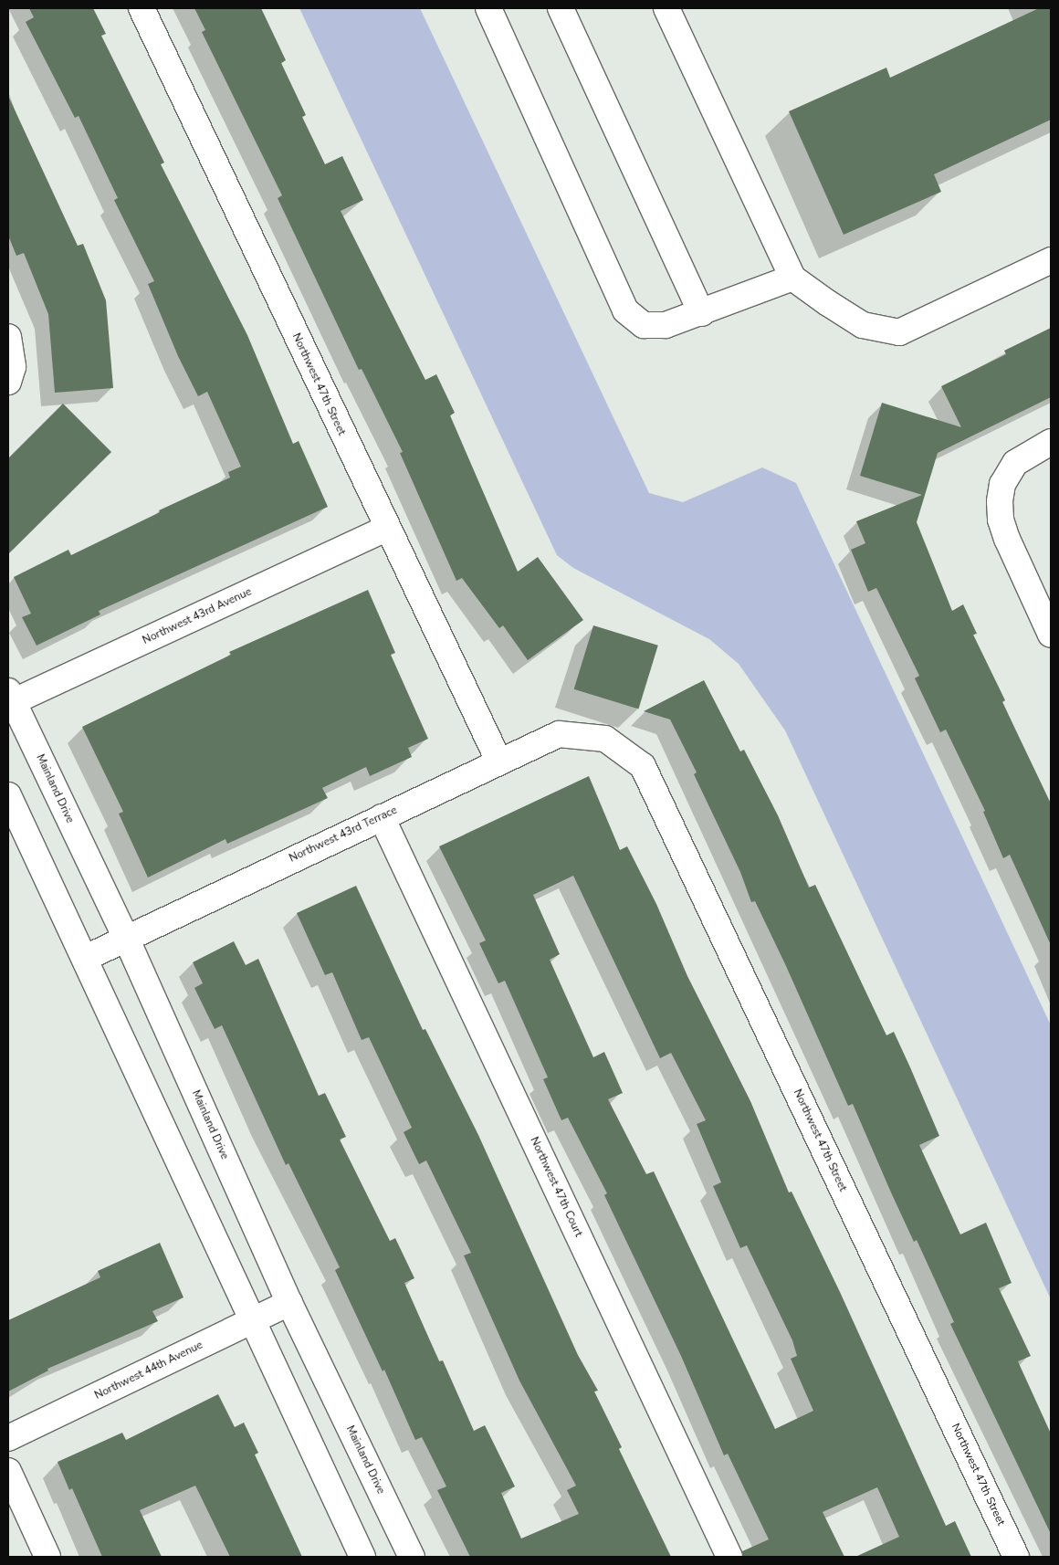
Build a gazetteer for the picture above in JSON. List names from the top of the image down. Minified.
{"streets":{"street":["Northwest 47th Street","Northwest 43rd Avenue","Mainland Drive","Northwest 43rd Terrace","Northwest 47th Court","Northwest 44th Avenue"]},"crossings":[["Northwest 47th Street","Northwest 43rd Avenue"],["Northwest 47th Street","Northwest 43rd Terrace"],["Northwest 43rd Avenue","Mainland Drive"],["Mainland Drive","Northwest 43rd Terrace"],["Mainland Drive","Northwest 44th Avenue"],["Northwest 43rd Terrace","Northwest 47th Court"]]}
